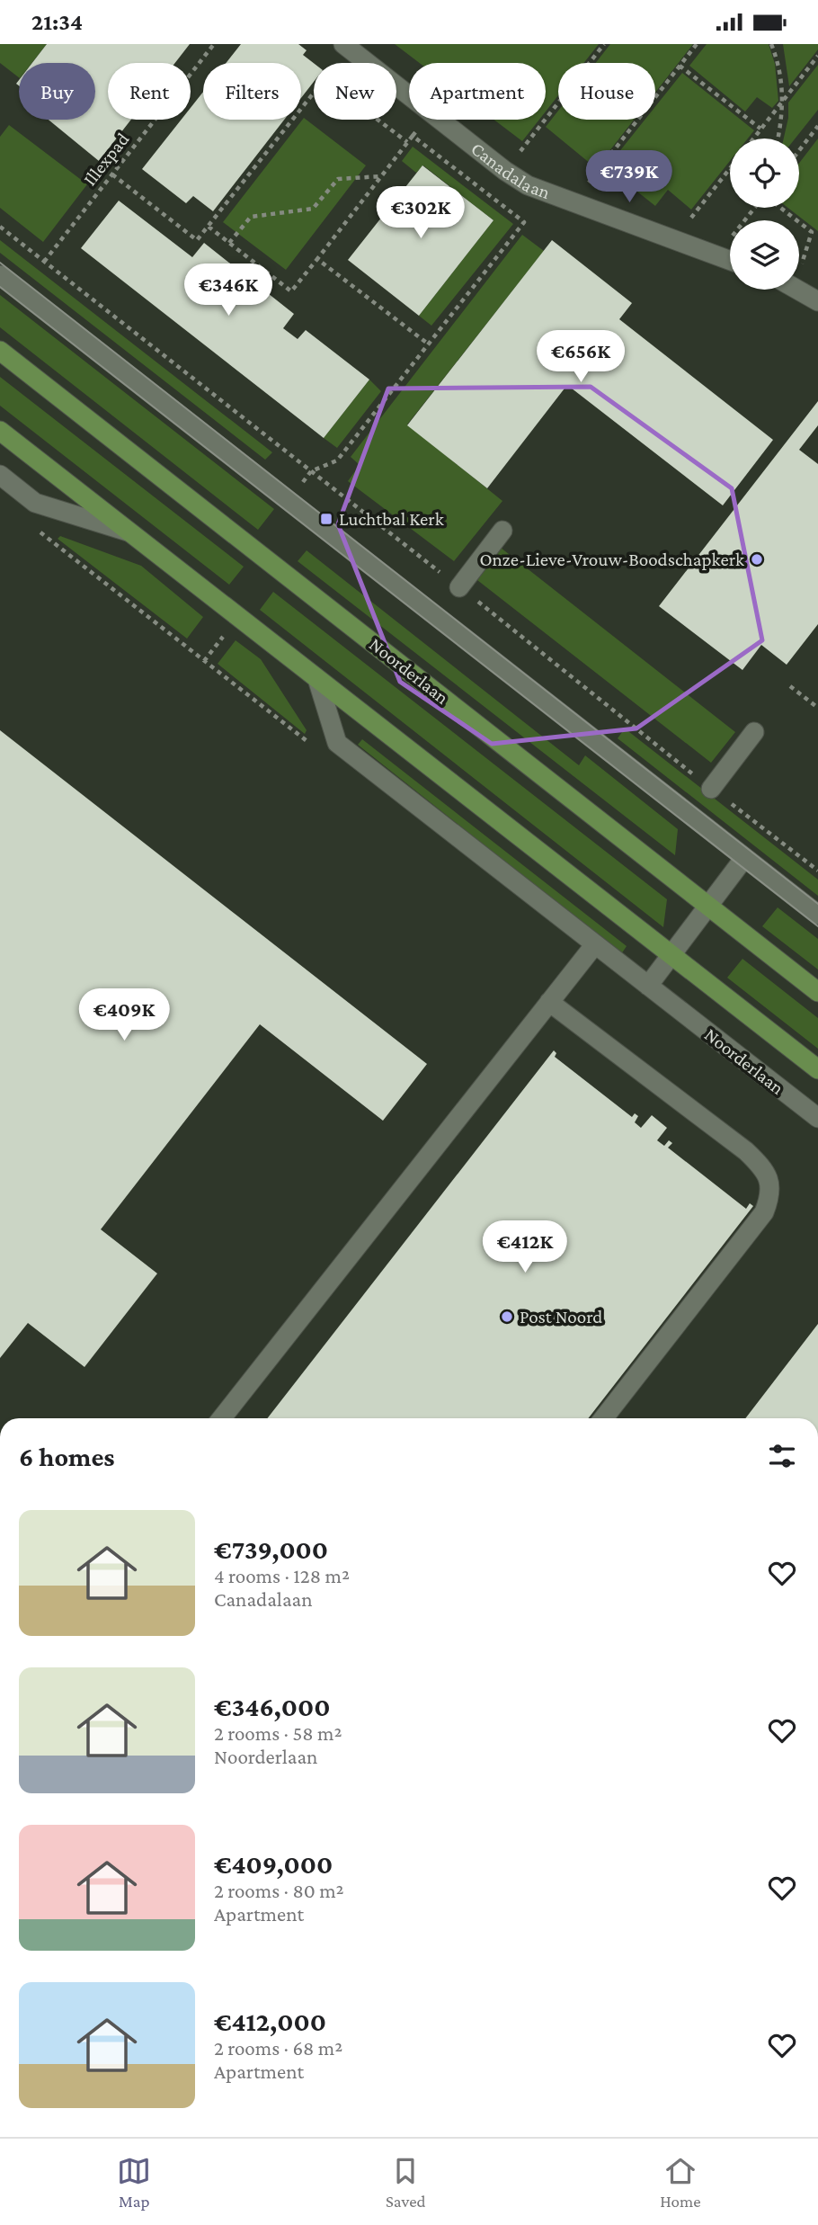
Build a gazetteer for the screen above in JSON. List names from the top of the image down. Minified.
{"streets":{"main road":["Noorderlaan"],"street":["Canadalaan"],"path":["Illexpad"]},"places":{"transit":["Luchtbal Kerk"],"other":["Onze-Lieve-Vrouw-Boodschapkerk","Post Noord"]},"page":{"status":"21:34","chip":["Buy","Rent","Filters","New","Apartment","House"],"price":["€739K","€302K","€346K","€656K","€409K","€412K"],"heading":"6 homes","list":[{"name":"€739,000","note":"4 rooms · 128 m² · Canadalaan"},{"name":"€346,000","note":"2 rooms · 58 m² · Noorderlaan"},{"name":"€409,000","note":"2 rooms · 80 m² · Apartment"},{"name":"€412,000","note":"2 rooms · 68 m² · Apartment"}],"tabs":["Map","Saved","Home"]}}
